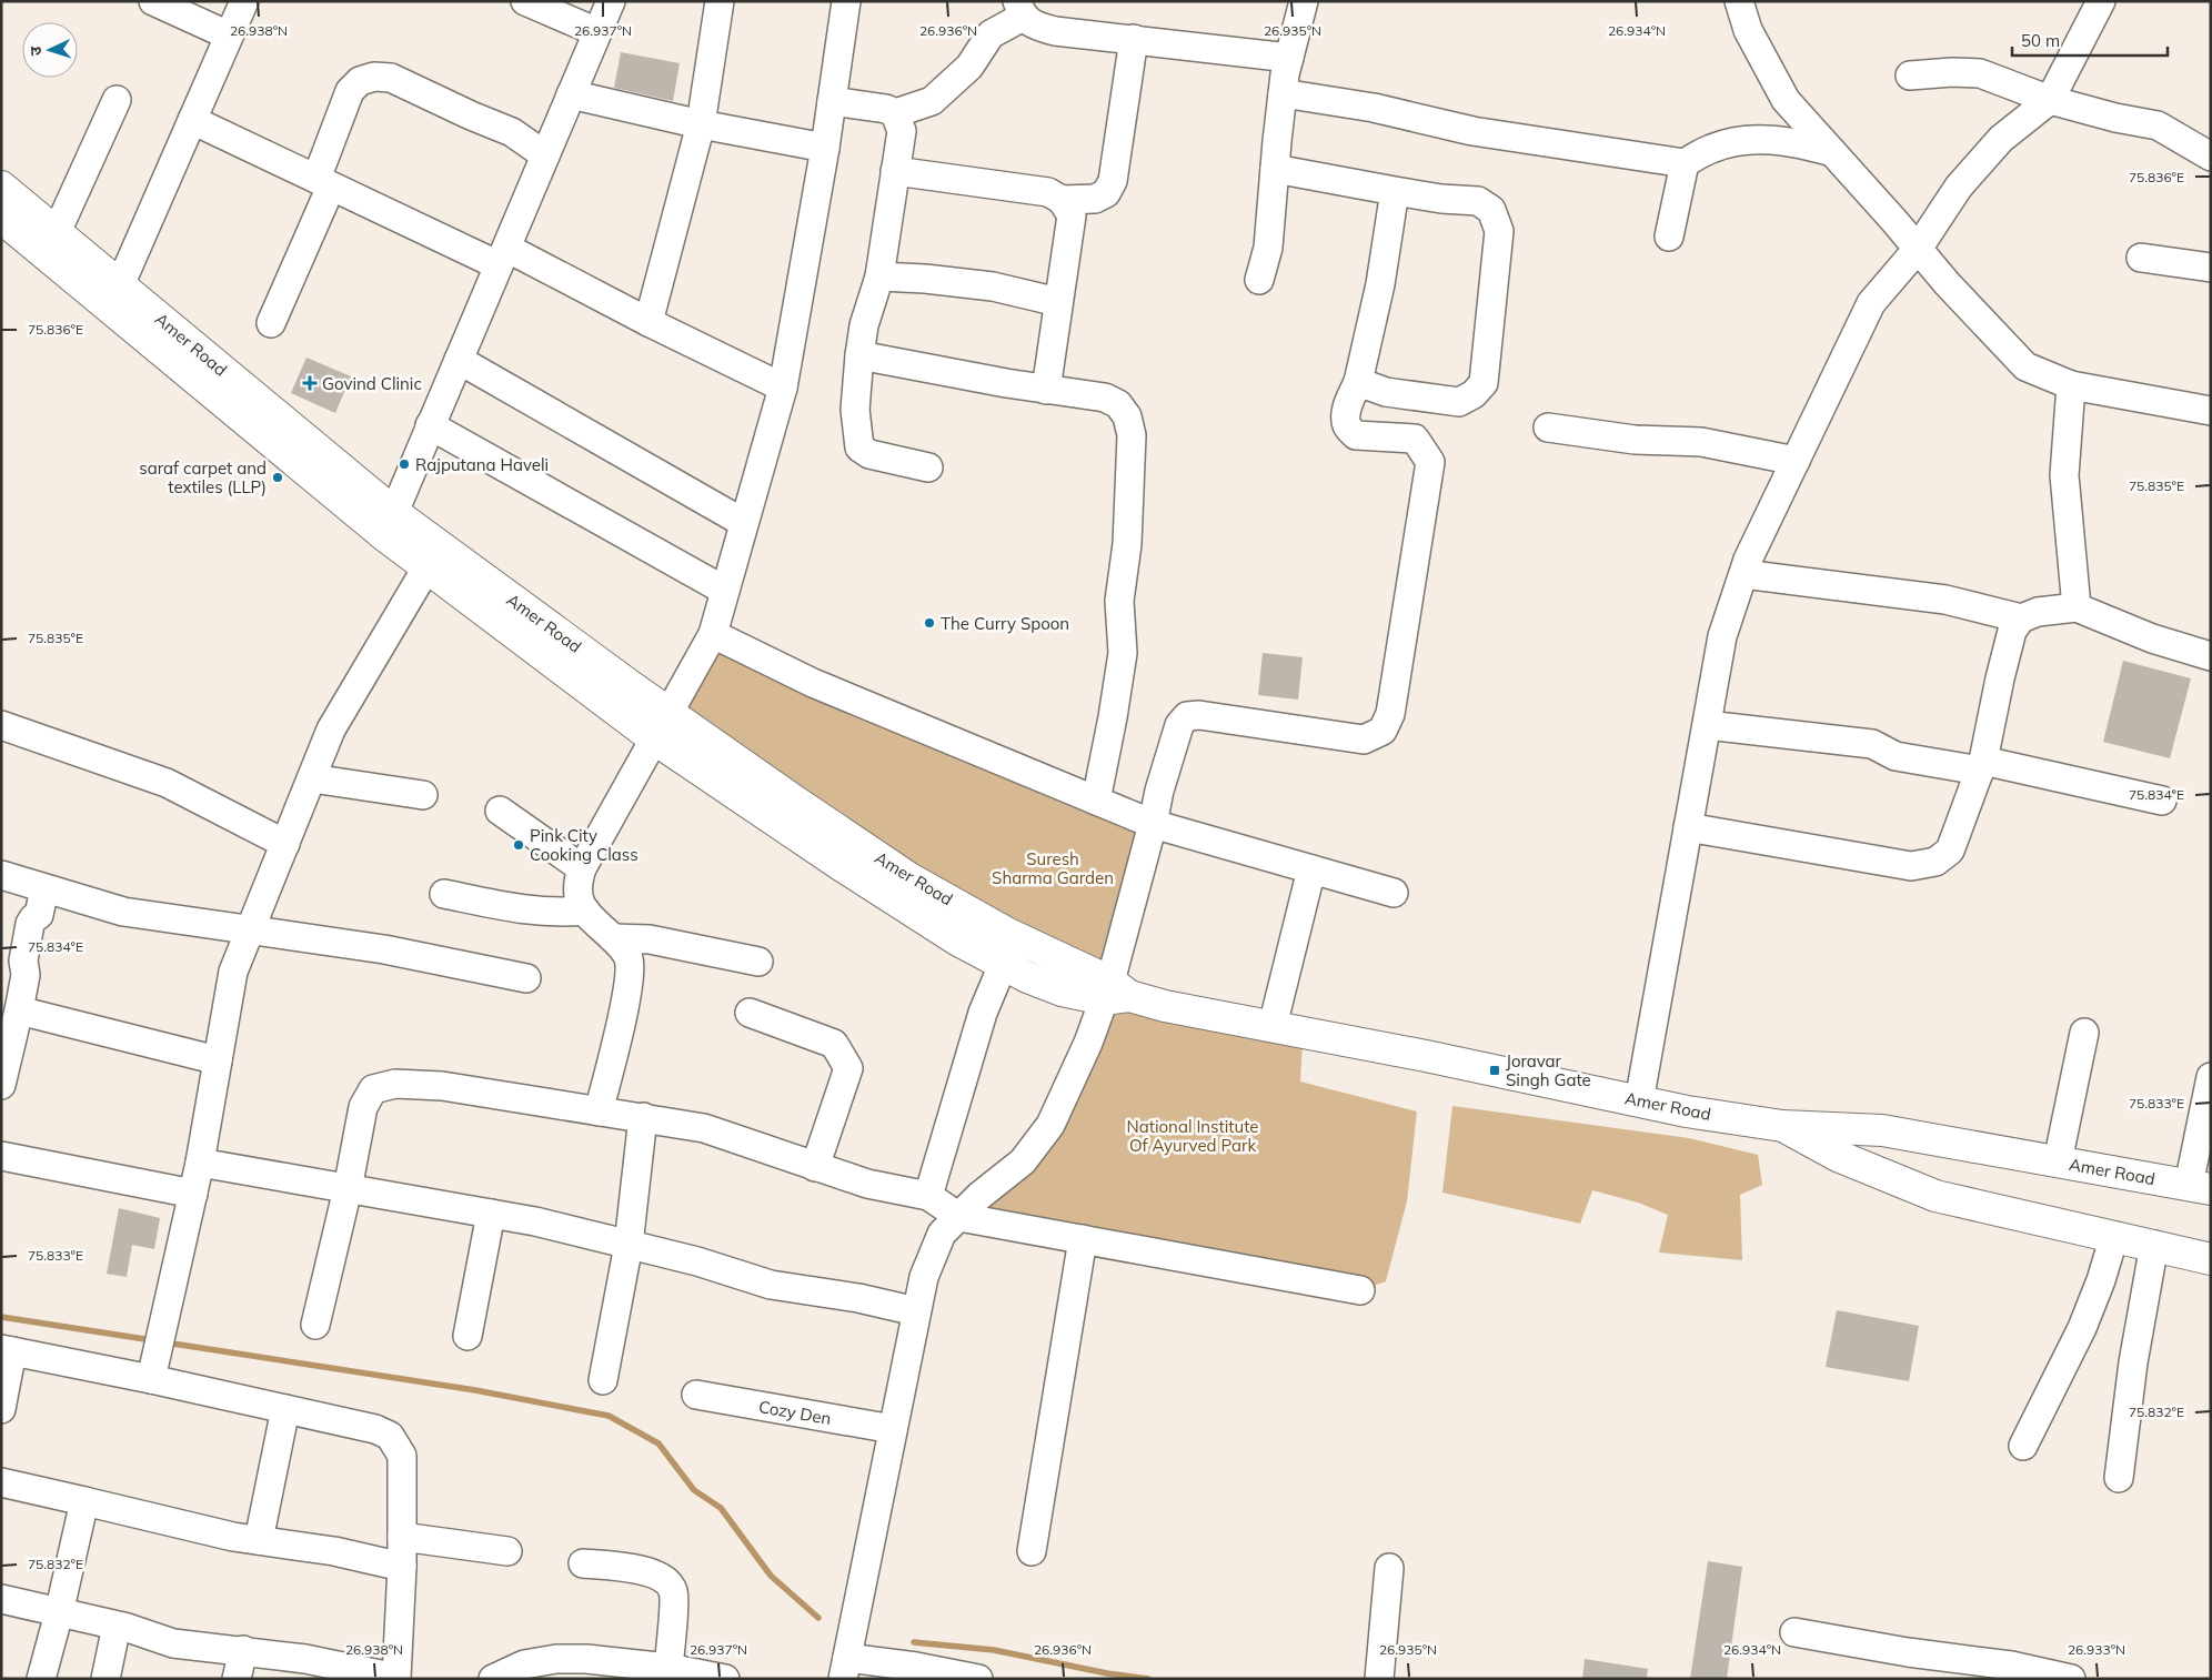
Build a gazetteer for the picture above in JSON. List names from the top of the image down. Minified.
{"streets":{"main road":["Amer Road"],"street":["Cozy Den"]},"parks":["Suresh Sharma Garden","National Institute Of Ayurved Park"],"places":{"health":["Govind Clinic"],"other":["Rajputana Haveli","saraf carpet and textiles (LLP)","The Curry Spoon","Pink City Cooking Class"],"transit":["Joravar Singh Gate"]},"scale_bar":"50 m","north":"left","coordinates":["26.938°N","26.937°N","26.936°N","26.935°N","26.934°N","75.836°E","75.835°E","75.834°E","75.833°E","75.832°E","26.933°N"]}
